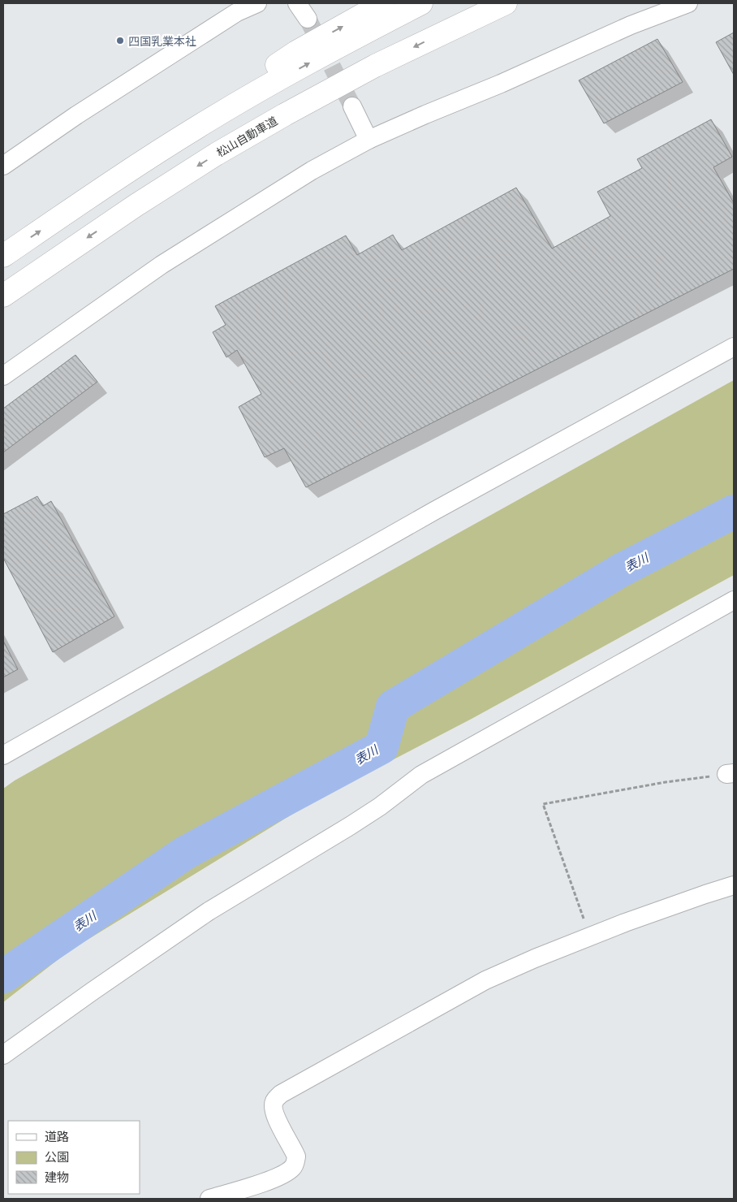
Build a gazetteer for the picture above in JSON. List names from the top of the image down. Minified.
{"streets":{"highway":["松山自動車道"]},"water":["表川"],"places":["四国乳業本社"],"legend":["道路","公園","建物"]}
